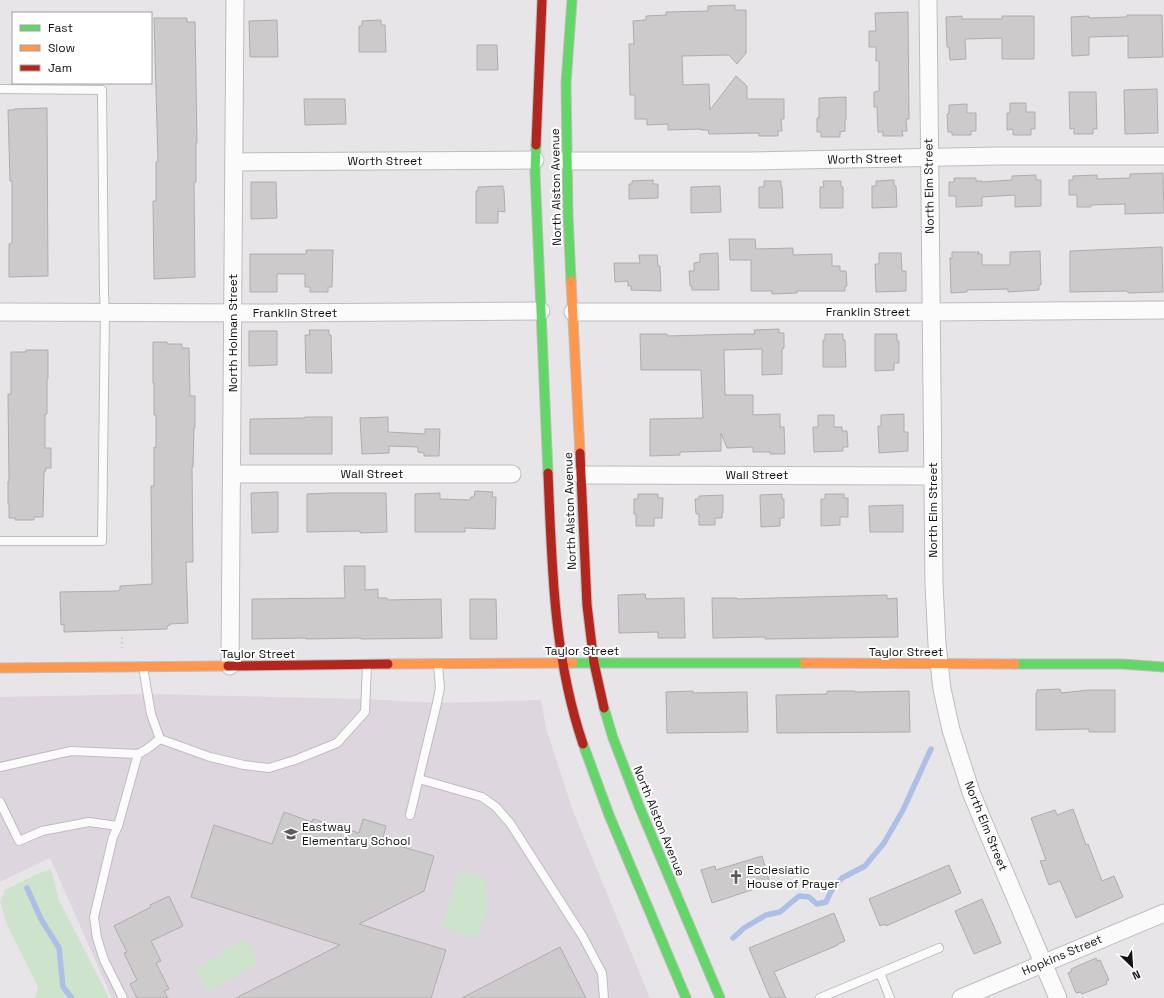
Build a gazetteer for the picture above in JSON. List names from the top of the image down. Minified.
{"streets":{"main road":["North Alston Avenue","Taylor Street"],"street":["Worth Street","North Elm Street","Franklin Street","North Holman Street","Wall Street","Hopkins Street"]},"crossings":[["Worth Street","North Elm Street"],["Worth Street","North Alston Avenue"],["Worth Street","North Holman Street"],["North Elm Street","Franklin Street"],["North Elm Street","Wall Street"],["North Elm Street","Taylor Street"],["North Elm Street","Hopkins Street"],["North Alston Avenue","Franklin Street"],["North Alston Avenue","Wall Street"],["North Alston Avenue","Taylor Street"],["Franklin Street","North Holman Street"],["North Holman Street","Wall Street"],["North Holman Street","Taylor Street"]],"places":{"school or university":["Eastway Elementary School"],"church":["Ecclesiatic House of Prayer"]},"legend":["Fast","Slow","Jam"],"north":"bottom right"}
